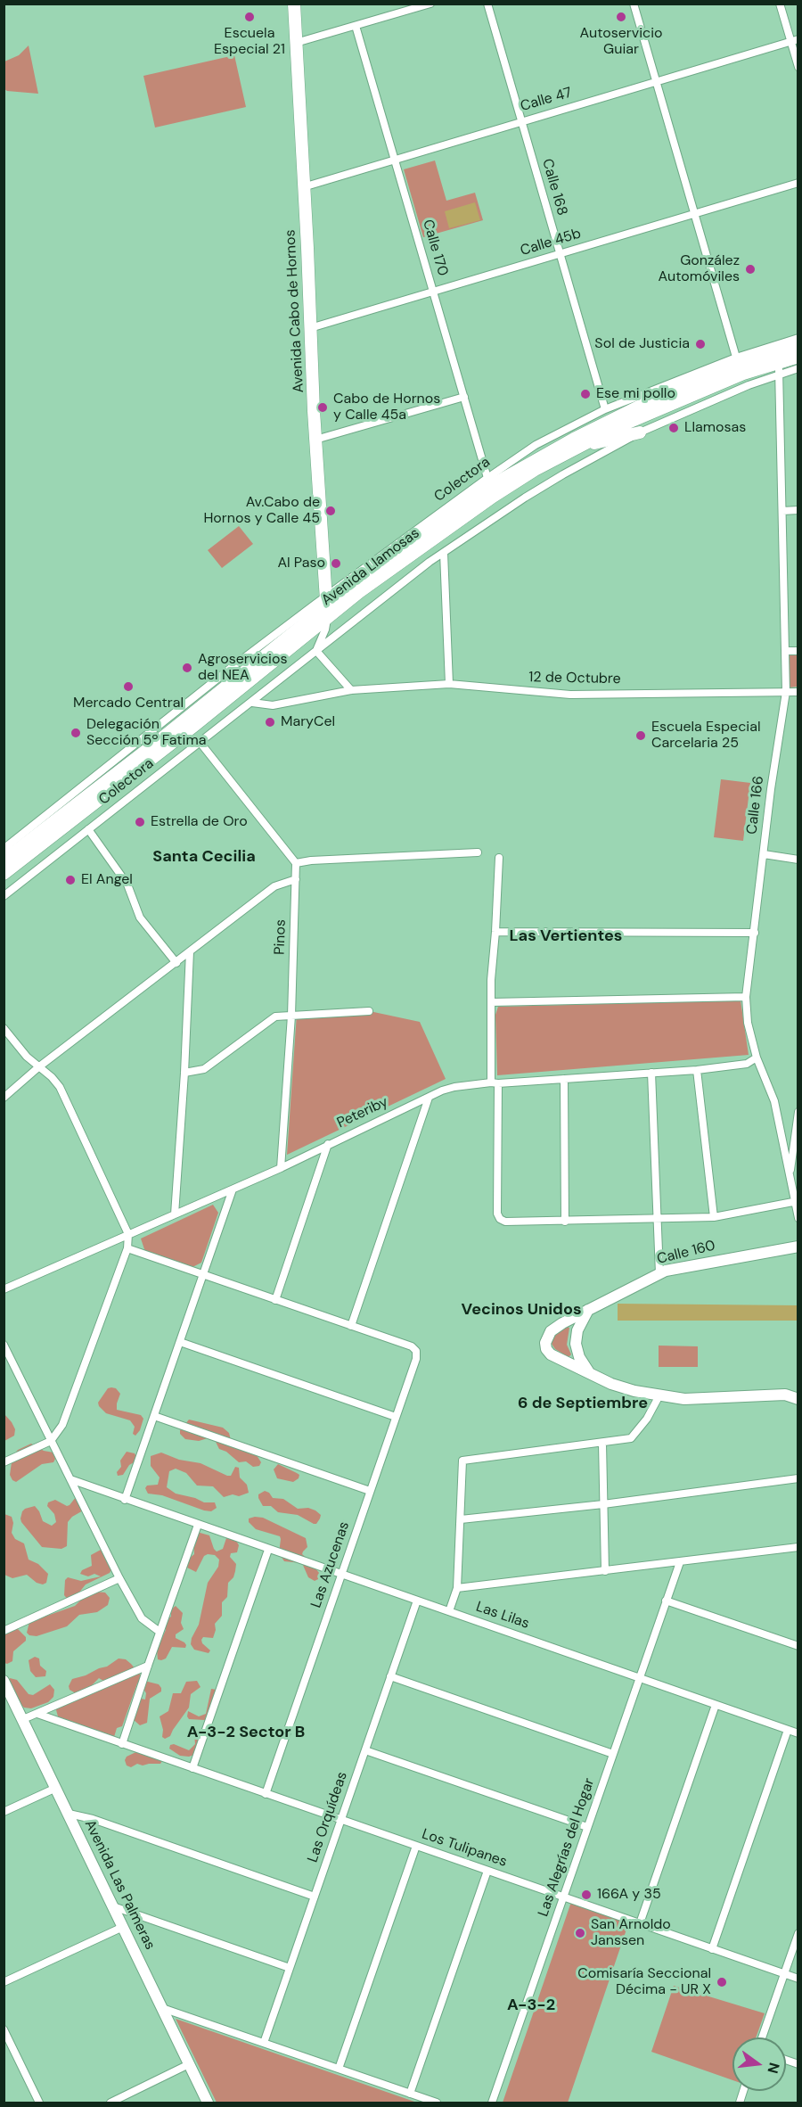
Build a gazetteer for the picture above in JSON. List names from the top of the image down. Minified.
{"streets":{"main road":["Avenida Cabo de Hornos","Avenida Llamosas","Calle 160","Avenida Las Palmeras"],"street":["Calle 47","Calle 168","Calle 45b","Calle 170","Colectora","12 de Octubre","Calle 166","Pinos","Peteriby","Las Azucenas","Las Lilas","Las Orquídeas","Las Alegrías del Hogar","Los Tulipanes"]},"crossings":[["Calle 47","Calle 168"],["Calle 47","Calle 170"],["Calle 47","Avenida Cabo de Hornos"],["Calle 168","Calle 45b"],["Calle 168","Colectora"],["Calle 45b","Calle 170"],["Calle 45b","Avenida Cabo de Hornos"],["Calle 170","Colectora"],["Avenida Cabo de Hornos","Colectora"],["Avenida Cabo de Hornos","Avenida Llamosas"],["Colectora","Avenida Llamosas"],["Colectora","12 de Octubre"],["Colectora","Calle 166"],["Avenida Llamosas","Calle 166"],["12 de Octubre","Calle 166"],["Calle 166","Peteriby"],["Pinos","Peteriby"],["Las Azucenas","Las Lilas"],["Las Azucenas","Los Tulipanes"],["Las Lilas","Las Orquídeas"],["Las Lilas","Las Alegrías del Hogar"],["Las Orquídeas","Los Tulipanes"],["Las Alegrías del Hogar","Los Tulipanes"]],"districts":["Santa Cecilia","Las Vertientes","Vecinos Unidos","6 de Septiembre","A-3-2 Sector B","A-3-2"],"places":["Escuela Especial 21","Autoservicio Guiar","González Automóviles","Sol de Justicia","Ese mi pollo","Cabo de Hornos y Calle 45a","Llamosas","Av.Cabo de Hornos y Calle 45","Al Paso","Agroservicios del NEA","Mercado Central","MaryCel","Delegación Sección 5º Fatima","Escuela Especial Carcelaria 25","Estrella de Oro","El Angel","166A y 35","San Arnoldo Janssen","Comisaría Seccional Décima - UR X"],"north":"right"}
